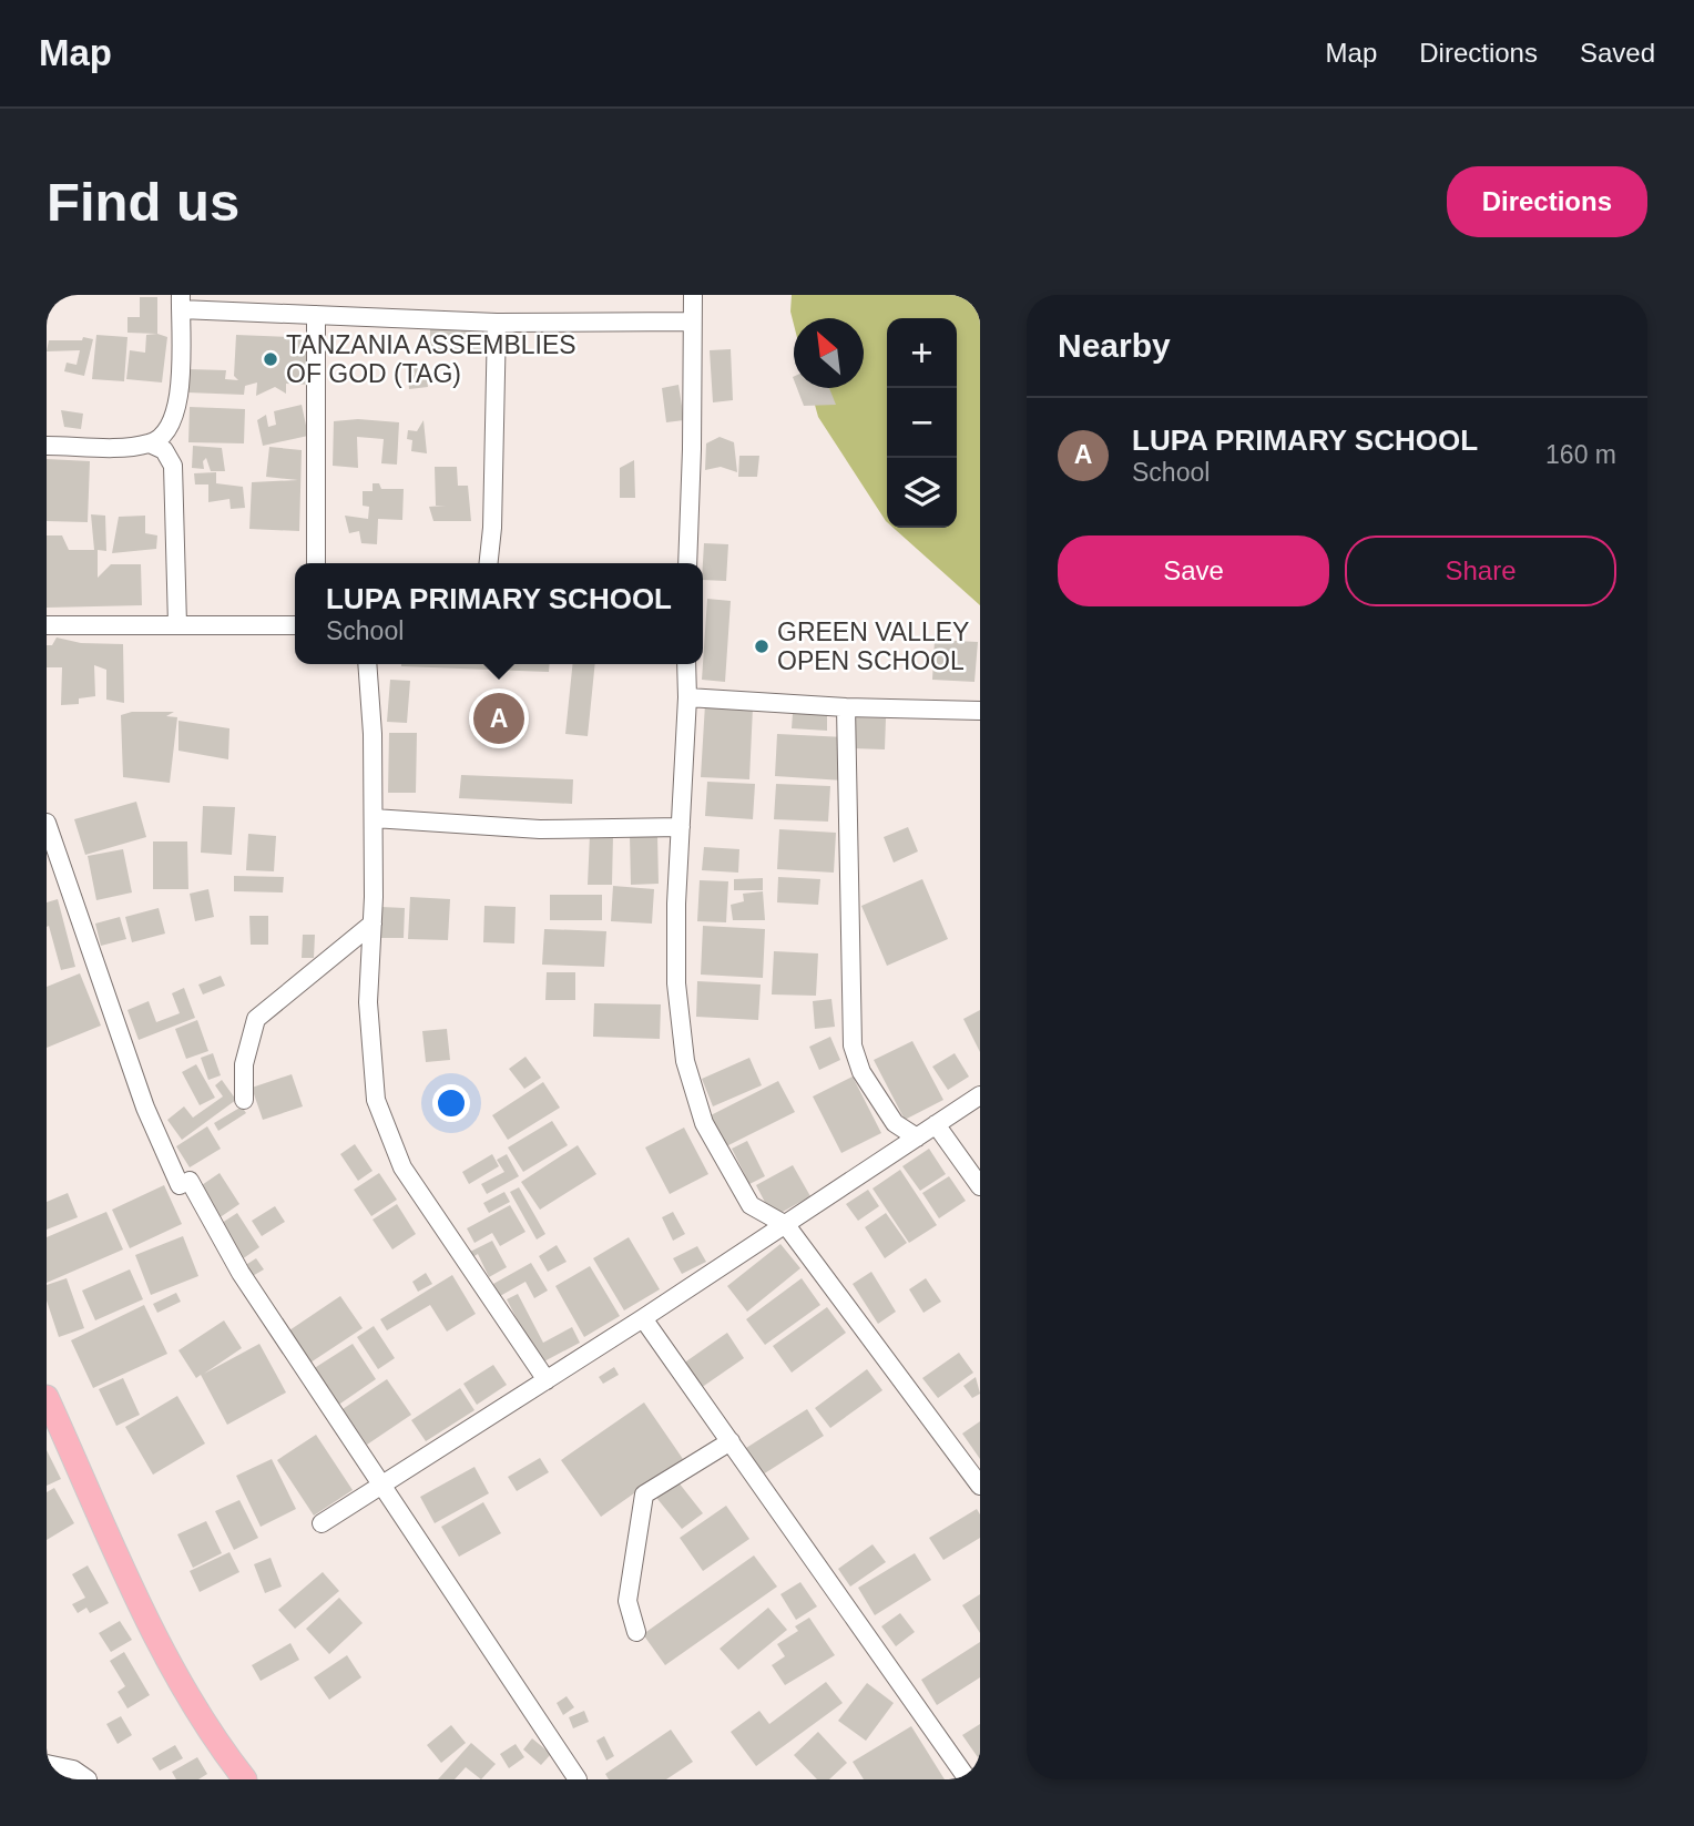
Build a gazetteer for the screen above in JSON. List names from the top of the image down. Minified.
{"places":["TANZANIA ASSEMBLIES OF GOD (TAG)","GREEN VALLEY OPEN SCHOOL"],"north":"top left","page":{"header":"Map","nav":["Map","Directions","Saved"],"buttons":["Directions",["Save","Share"]],"title":"Find us","heading":"Nearby","map_buttons":["+","−"],"list":[{"mark":"A","name":"LUPA PRIMARY SCHOOL","note":"School","value":"160 m"}],"popup":["LUPA PRIMARY SCHOOL","School"],"pins":"A"}}
